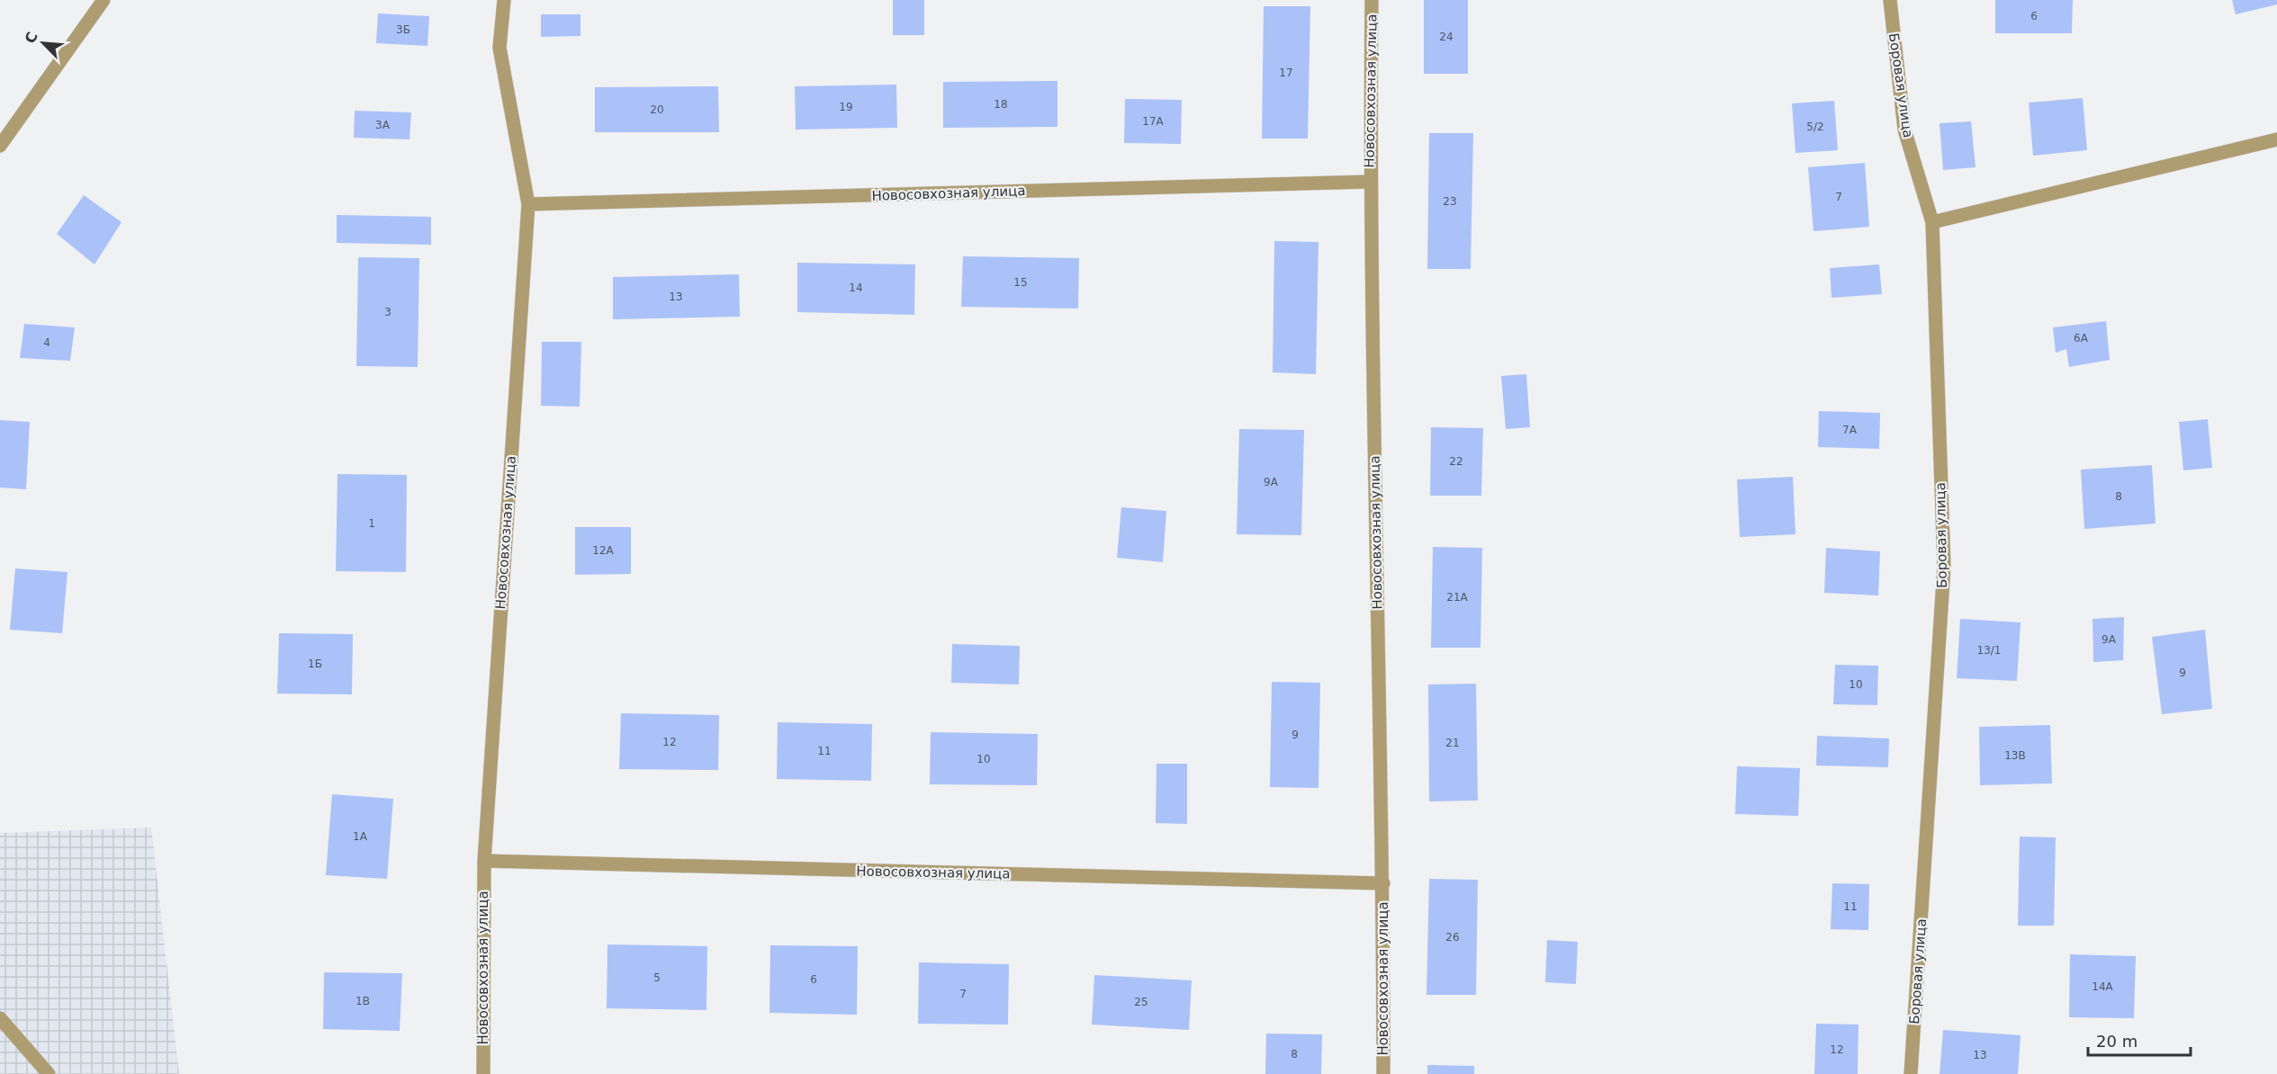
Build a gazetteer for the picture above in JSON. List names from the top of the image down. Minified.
{"streets":{"street":["Боровая улица","Новосовхозная улица"]},"house_numbers":["6","3Б","24","17","18","19","20","17А","3А","5/2","7","23","15","14","13","3","6А","4","7А","22","9А","8","1","12А","21А","9А","13/1","1Б","9","10","9","12","21","11","13В","10","1А","11","26","5","6","14А","7","1В","25","12","8","13"],"scale_bar":"20 m","north":"top left"}
